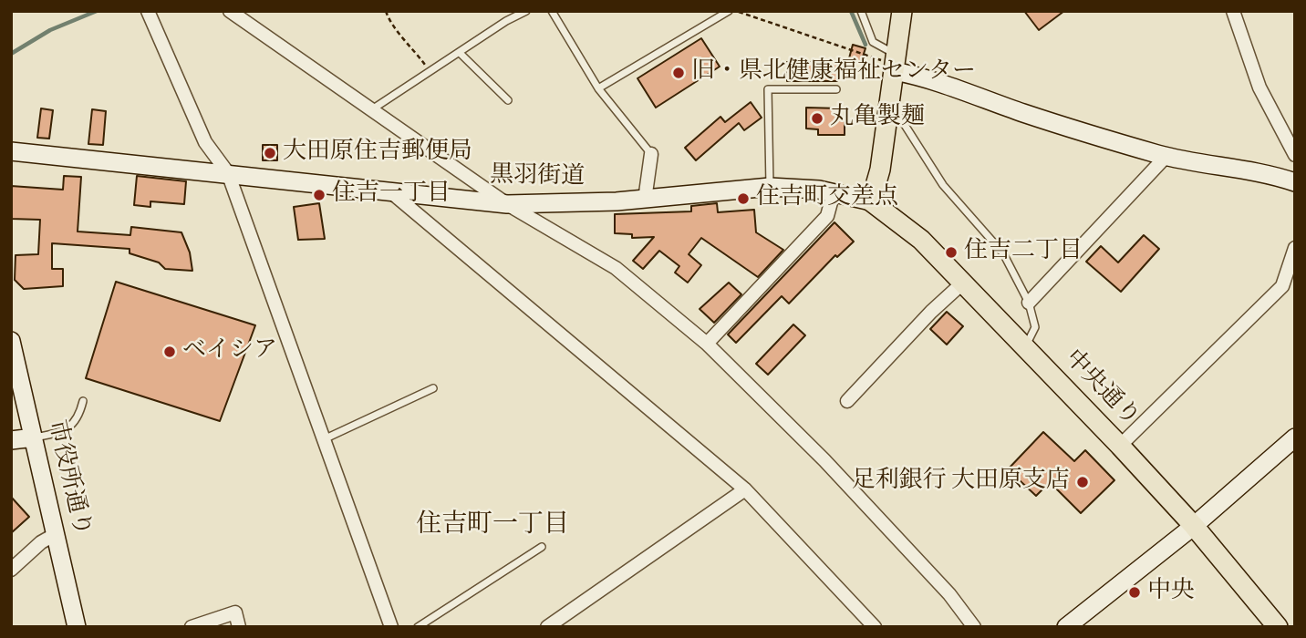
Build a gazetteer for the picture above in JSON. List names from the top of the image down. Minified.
{"streets":{"main road":["中央通り"],"street":["黒羽街道","市役所通り"]},"crossings":[["黒羽街道","中央通り"]],"districts":["住吉町一丁目"],"places":["旧・県北健康福祉センター","丸亀製麺","大田原住吉郵便局","住吉一丁目","住吉町交差点","住吉二丁目","ベイシア","足利銀行 大田原支店","中央"]}
